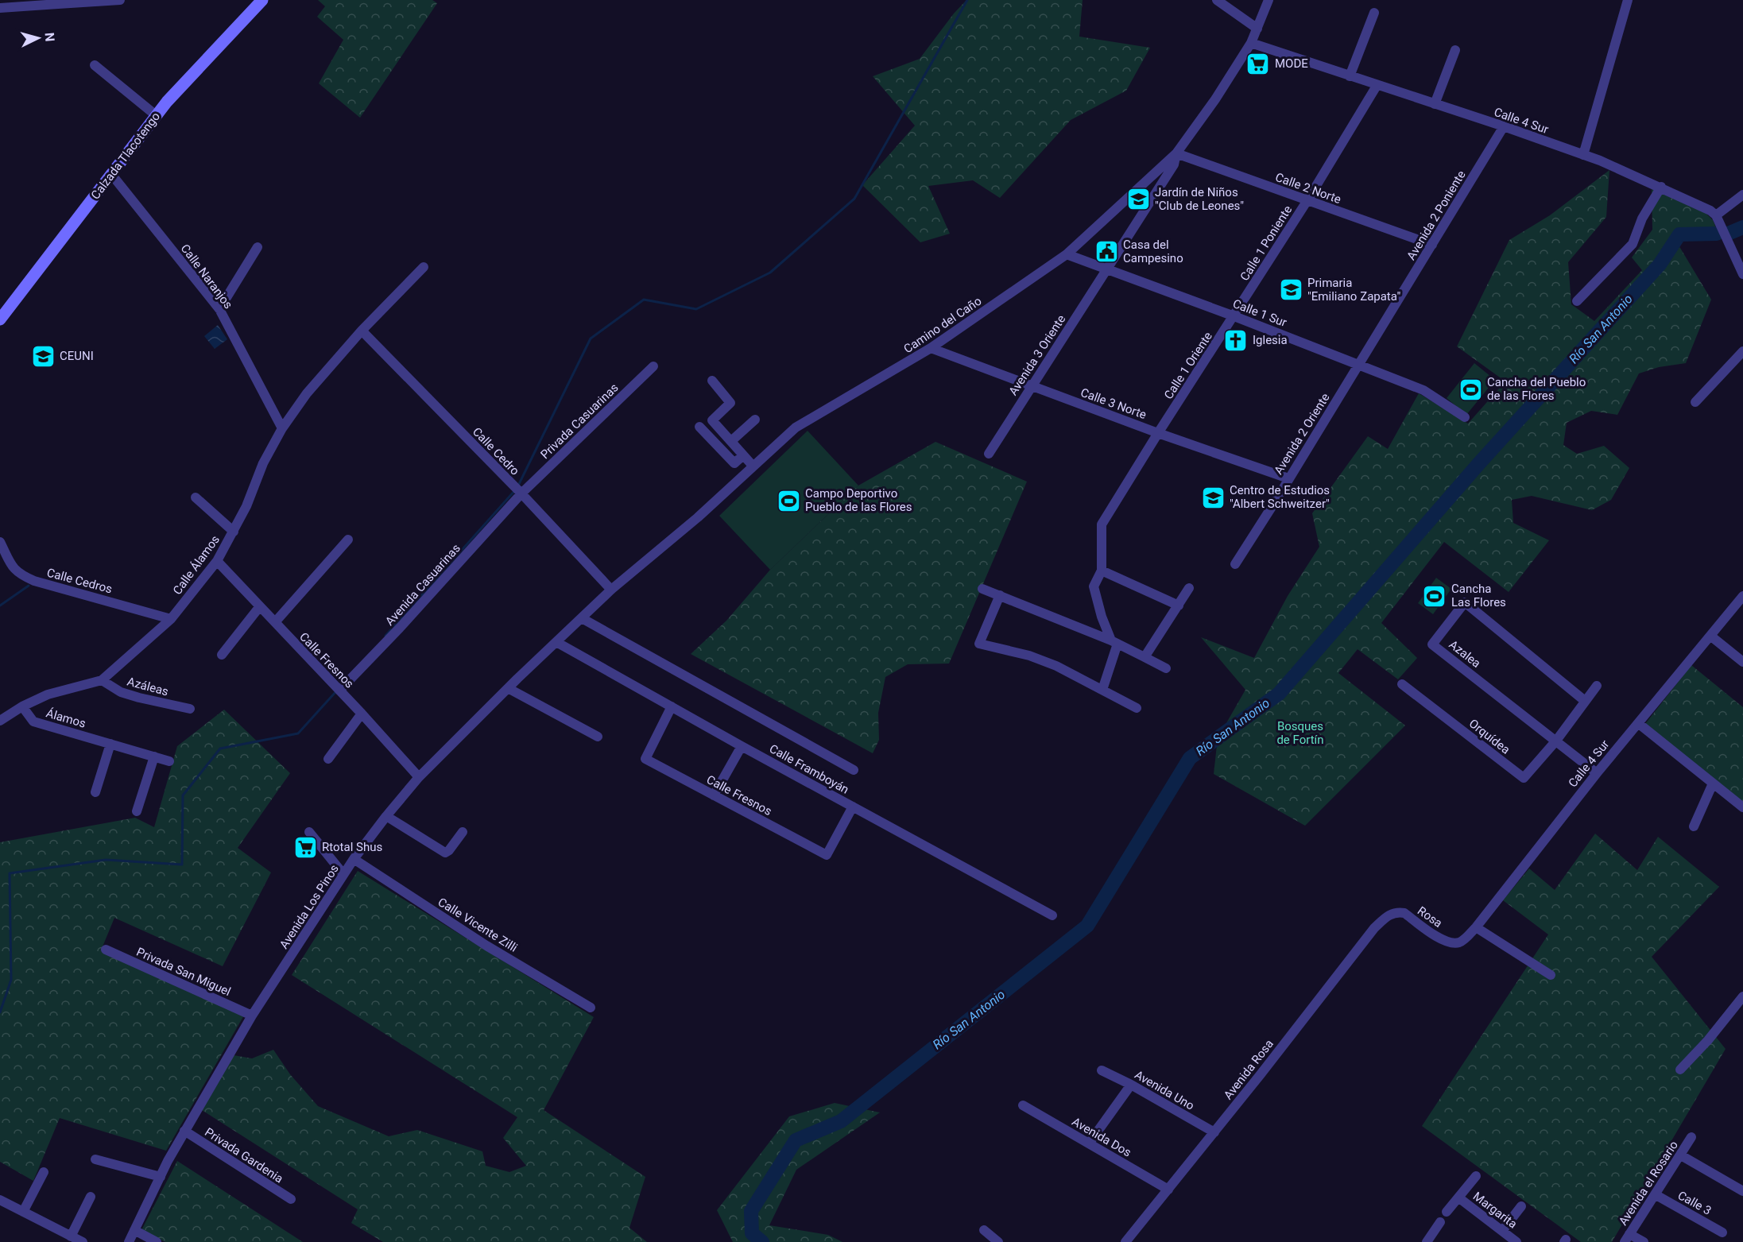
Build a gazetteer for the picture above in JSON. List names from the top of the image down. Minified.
{"streets":{"street":["Calle 4 Sur","Calzada Tlacotengo","Calle 2 Norte","Avenida 2 Poniente","Calle 1 Poniente","Calle Naranjos","Calle 1 Sur","Camino del Caño","Avenida 3 Oriente","Calle 1 Oriente","Calle 3 Norte","Privada Casuarinas","Avenida 2 Oriente","Calle Cedro","Calle Álamos","Calle Cedros","Avenida Casuarinas","Azalea","Calle Fresnos","Azáleas","Álamos","Orquídea","Calle Framboyán","Avenida Los Pinos","Rosa","Calle Vicente Zilli","Privada San Miguel","Avenida Rosa","Avenida Uno","Avenida Dos","Privada Gardenia","Avenida el Rosario","Calle 3","Margarita"]},"crossings":[["Calle 4 Sur","Avenida 2 Poniente"],["Calle 4 Sur","Calle 1 Poniente"],["Calle 4 Sur","Camino del Caño"],["Calle 4 Sur","Azalea"],["Calle 4 Sur","Rosa"],["Calzada Tlacotengo","Calle Naranjos"],["Calle 2 Norte","Avenida 2 Poniente"],["Calle 2 Norte","Calle 1 Poniente"],["Calle 2 Norte","Camino del Caño"],["Calle 2 Norte","Avenida 3 Oriente"],["Avenida 2 Poniente","Calle 1 Sur"],["Avenida 2 Poniente","Avenida 2 Oriente"],["Calle 1 Poniente","Calle 1 Sur"],["Calle 1 Poniente","Calle 1 Oriente"],["Calle Naranjos","Calle Álamos"],["Calle 1 Sur","Camino del Caño"],["Calle 1 Sur","Avenida 3 Oriente"],["Calle 1 Sur","Calle 1 Oriente"],["Calle 1 Sur","Avenida 2 Oriente"],["Camino del Caño","Avenida 3 Oriente"],["Camino del Caño","Calle 3 Norte"],["Camino del Caño","Calle Cedro"],["Camino del Caño","Avenida Los Pinos"],["Avenida 3 Oriente","Calle 3 Norte"],["Calle 1 Oriente","Calle 3 Norte"],["Calle 3 Norte","Avenida 2 Oriente"],["Privada Casuarinas","Calle Cedro"],["Privada Casuarinas","Avenida Casuarinas"],["Calle Cedro","Calle Álamos"],["Calle Cedro","Avenida Casuarinas"],["Calle Cedro","Avenida Los Pinos"],["Calle Álamos","Calle Cedros"],["Calle Álamos","Calle Fresnos"],["Calle Álamos","Azáleas"],["Calle Álamos","Álamos"],["Avenida Casuarinas","Calle Fresnos"],["Azalea","Orquídea"],["Calle Fresnos","Calle Framboyán"],["Calle Fresnos","Avenida Los Pinos"],["Calle Framboyán","Avenida Los Pinos"],["Avenida Los Pinos","Calle Vicente Zilli"],["Avenida Los Pinos","Privada San Miguel"],["Avenida Los Pinos","Privada Gardenia"],["Rosa","Avenida Rosa"],["Avenida Rosa","Avenida Uno"],["Avenida Rosa","Avenida Dos"],["Avenida el Rosario","Calle 3"]],"water":["Río San Antonio"],"parks":["Bosques de Fortín"],"places":{"supermarket":["MODE","Rtotal Shus"],"school or university":["Jardín de Niños \"Club de Leones\"","Primaria \"Emiliano Zapata\"","CEUNI","Centro de Estudios \"Albert Schweitzer\""],"public building":["Casa del Campesino"],"church":["Iglesia"],"sports":["Cancha del Pueblo de las Flores","Campo Deportivo Pueblo de las Flores","Cancha Las Flores"]},"north":"right"}
